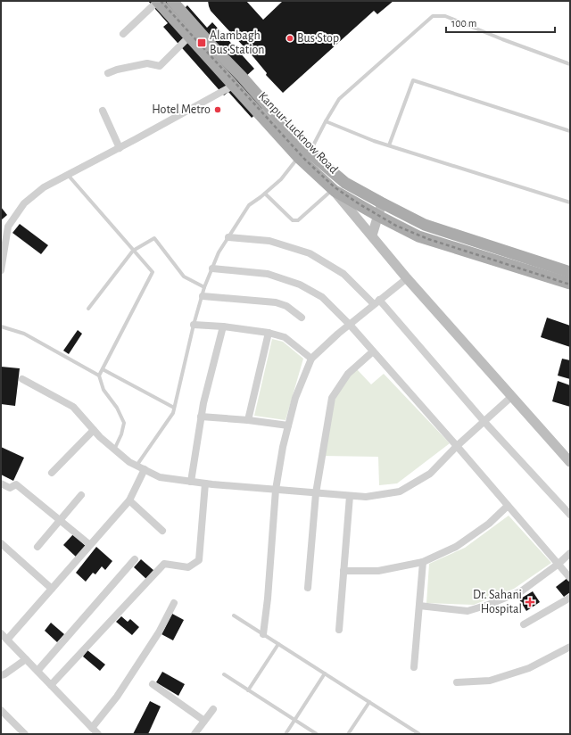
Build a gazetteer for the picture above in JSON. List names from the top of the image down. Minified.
{"streets":{"main road":["Kanpur-Lucknow Road"]},"places":{"other":["Bus Stop","Hotel Metro"],"transit":["Alambagh Bus Station"],"health":["Dr. Sahani Hospital"]},"scale_bar":"100 m"}
